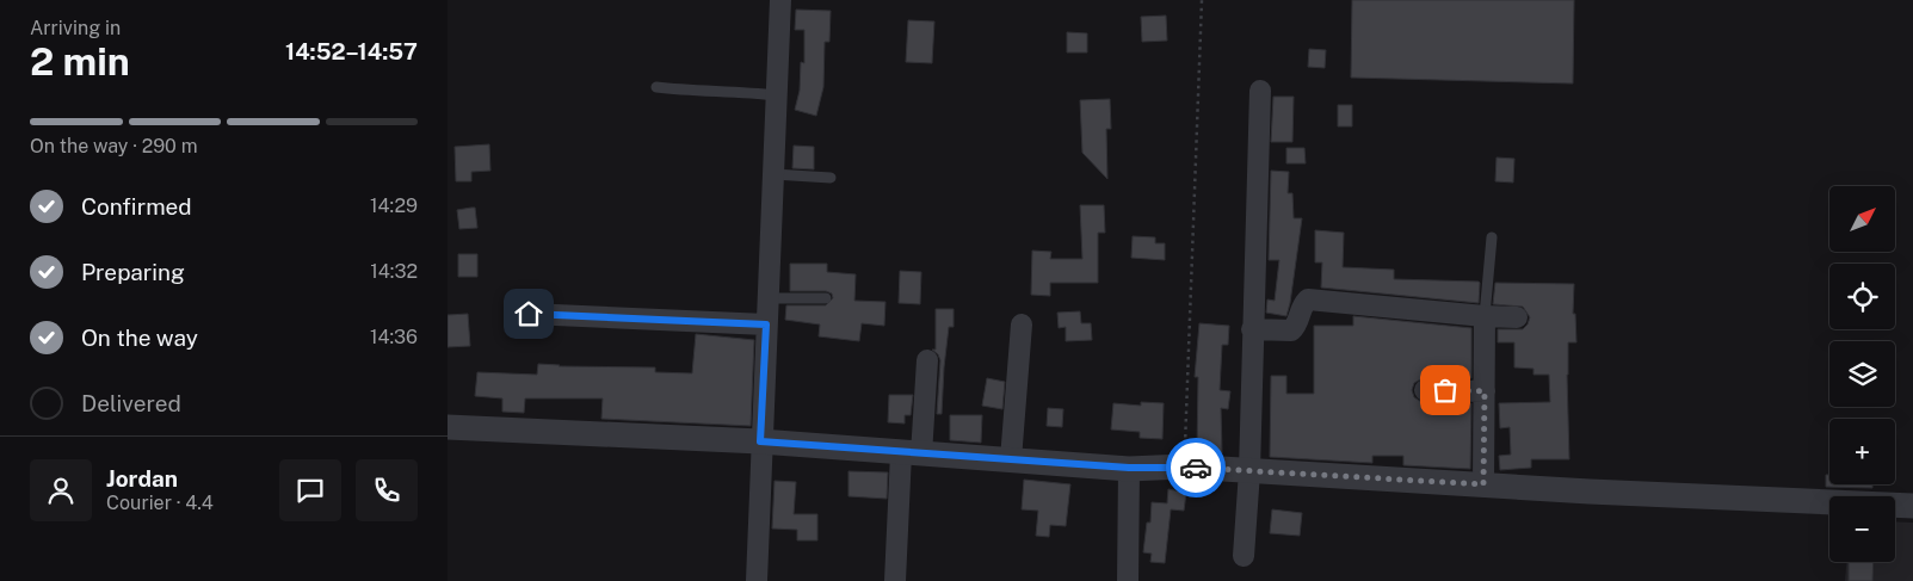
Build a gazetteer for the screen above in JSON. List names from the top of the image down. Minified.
{"north":"top right","page":{"heading":["2 min","Arriving in","14:52–14:57"],"panel":["Jordan","Courier · 4.4"],"bar":"On the way · 290 m","list":[["Confirmed","14:29"],["Preparing","14:32"],["On the way","14:36"],"Delivered"],"map_buttons":["+","−"]}}
